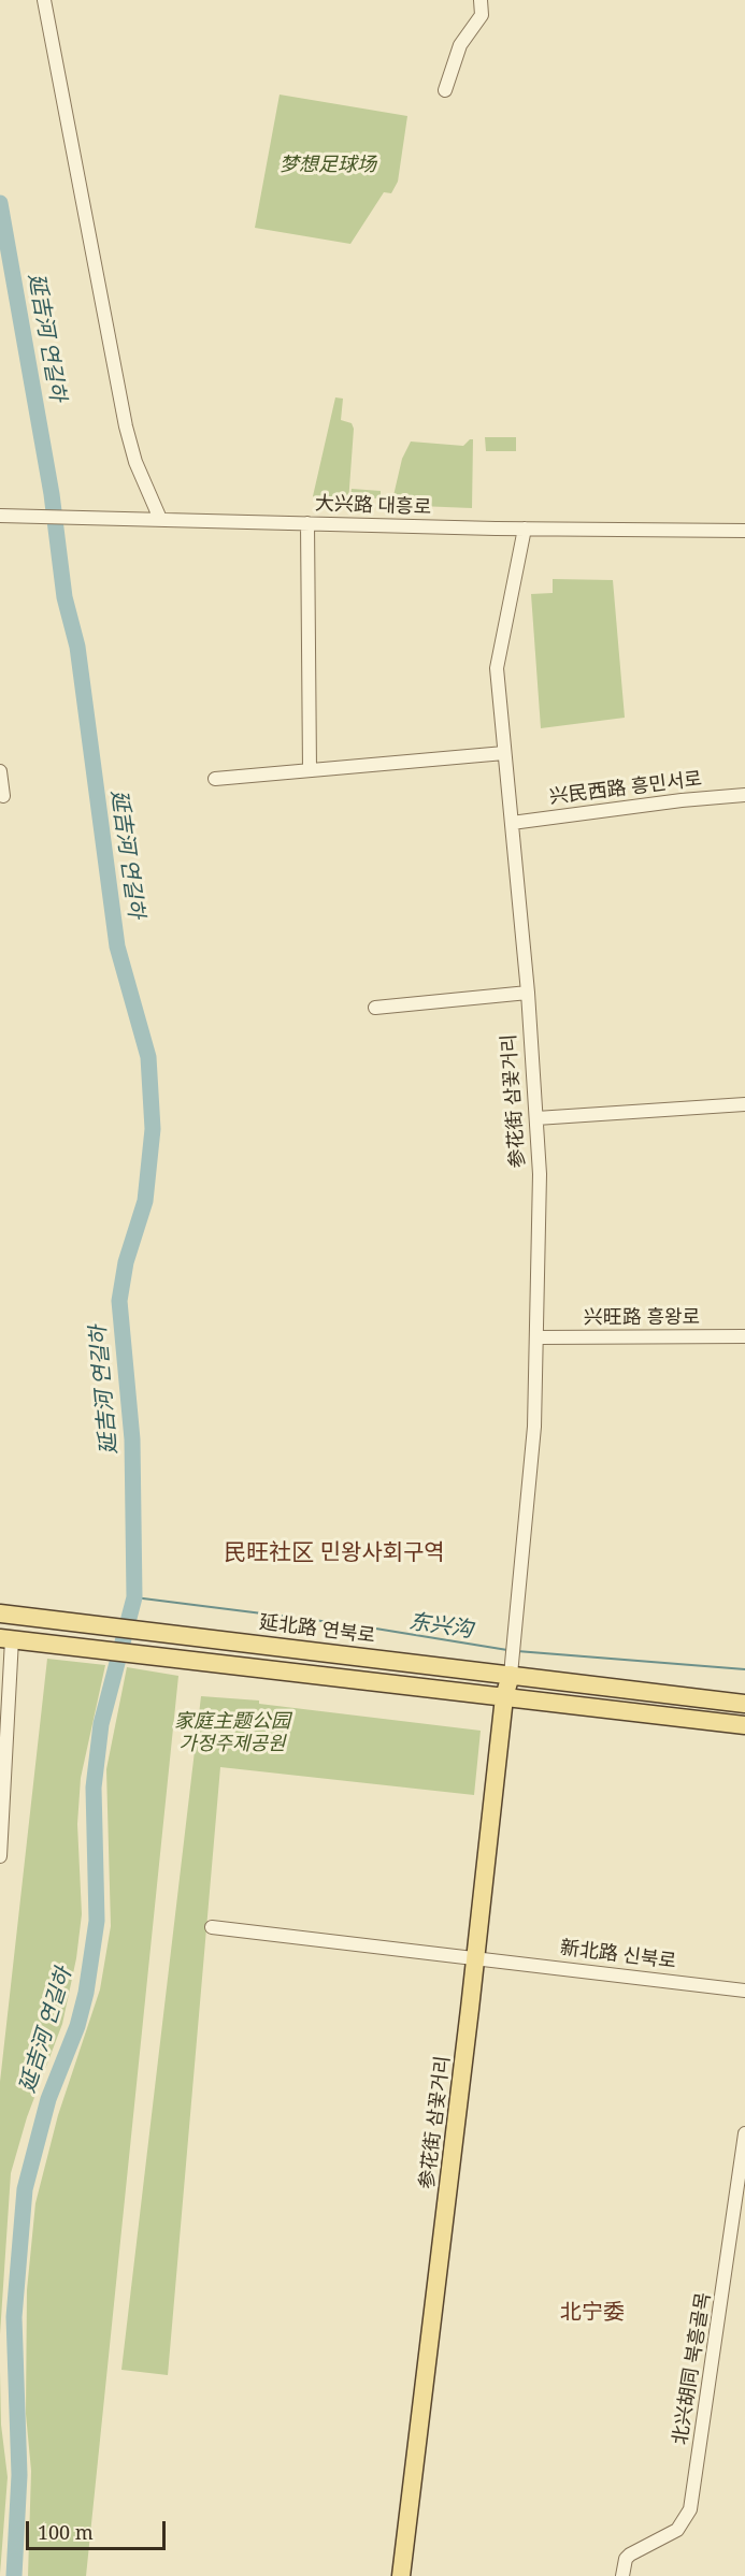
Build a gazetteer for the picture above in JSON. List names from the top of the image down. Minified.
{"streets":{"main road":["参花街 삼꽃거리","延北路 연북로"],"street":["大兴路 대흥로","兴民西路 흥민서로","兴旺路 흥왕로","新北路 신북로","北兴胡同 북흥골목"]},"crossings":[["大兴路 대흥로","参花街 삼꽃거리"],["兴民西路 흥민서로","参花街 삼꽃거리"],["参花街 삼꽃거리","兴旺路 흥왕로"],["参花街 삼꽃거리","延北路 연북로"],["参花街 삼꽃거리","新北路 신북로"]],"districts":["民旺社区 민왕사회구역","北宁委"],"water":["延吉河 연길하","东兴沟"],"parks":["梦想足球场","家庭主题公园 가정주제공원"],"scale_bar":"100 m"}
